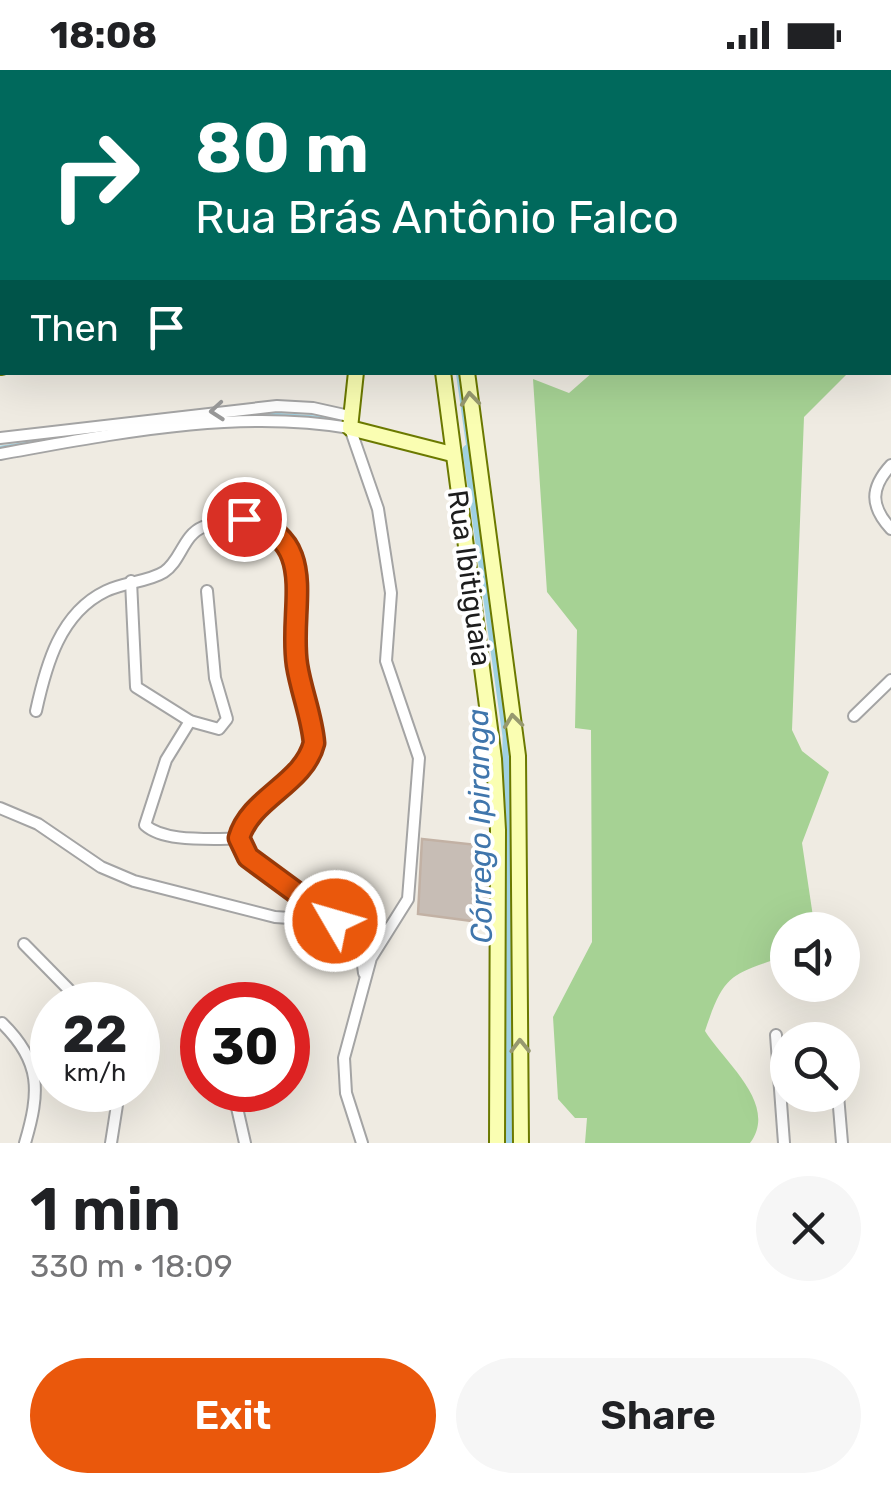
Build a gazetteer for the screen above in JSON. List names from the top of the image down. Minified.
{"streets":{"main road":["Rua Ibitiguaia"]},"water":["Córrego Ipiranga"],"page":{"status":"18:08","turn":["80 m","Rua Brás Antônio Falco"],"then":"Then","speed":"22 km/h","limit":"30","heading":["1 min","330 m · 18:09"],"buttons":["Exit","Share"]}}
